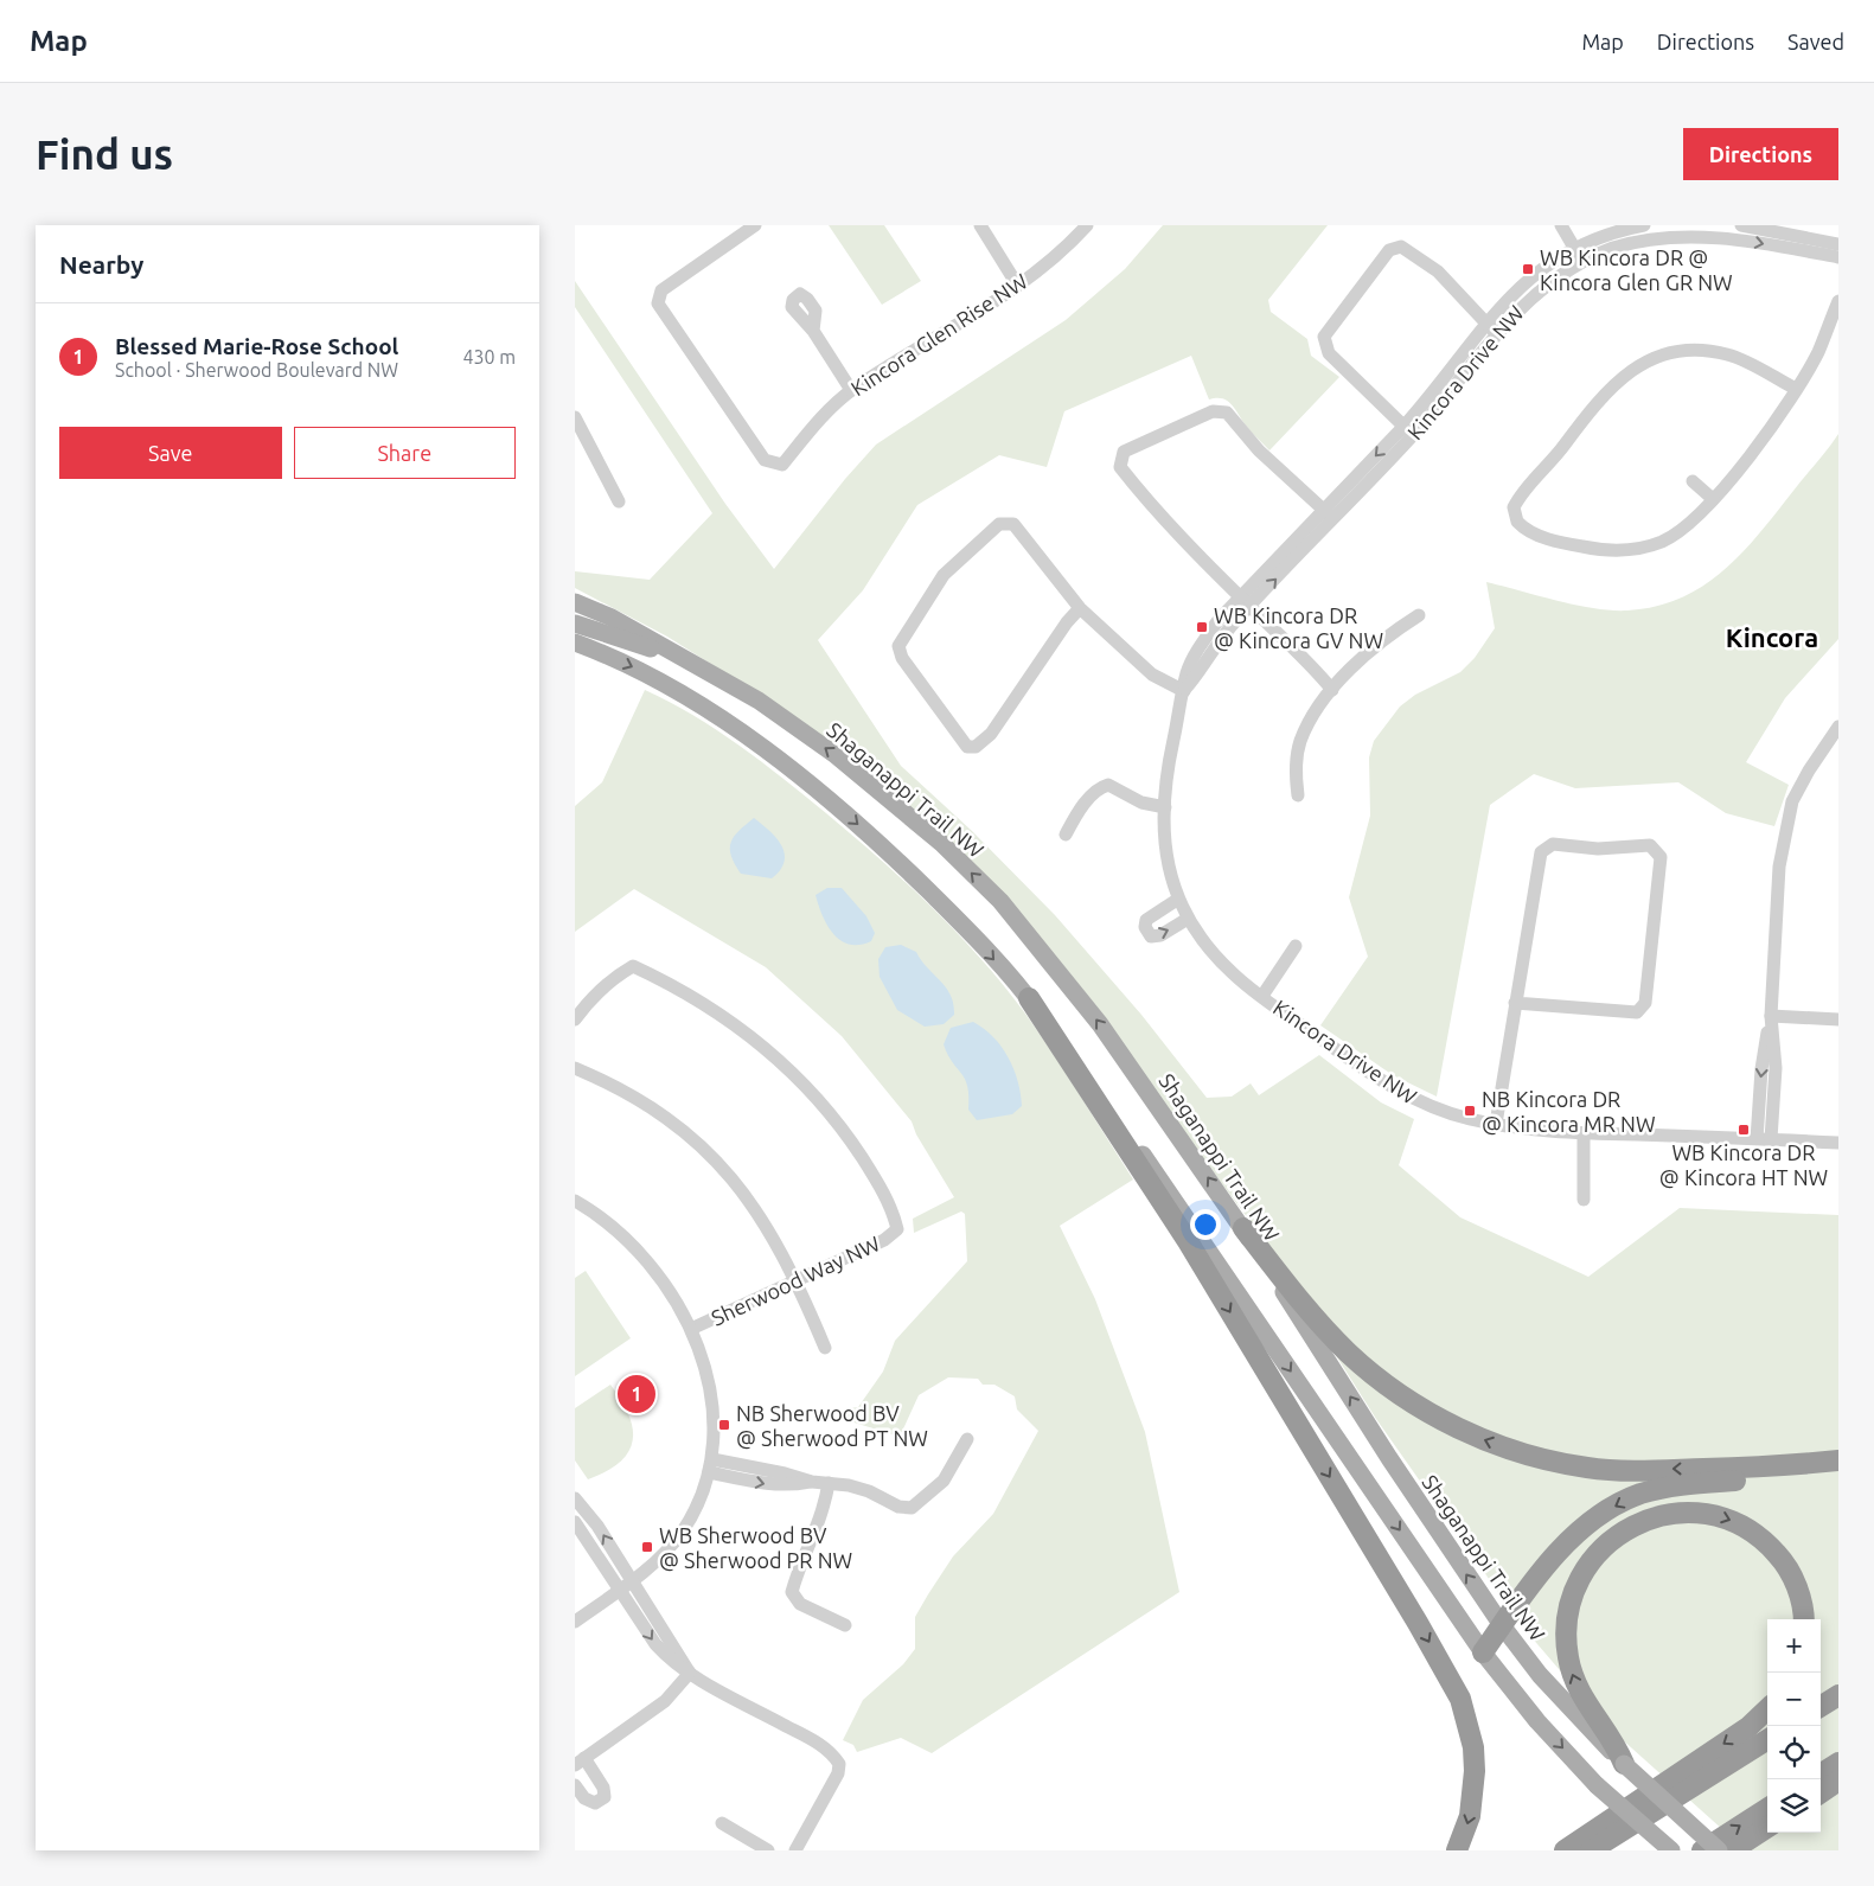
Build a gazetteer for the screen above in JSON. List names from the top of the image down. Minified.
{"streets":{"main road":["Shaganappi Trail NW"],"street":["Kincora Glen Rise NW","Kincora Drive NW","Sherwood Way NW"]},"districts":["Kincora"],"places":{"transit":["WB Kincora DR @ Kincora Glen GR NW","WB Kincora DR @ Kincora GV NW","NB Kincora DR @ Kincora MR NW","WB Kincora DR @ Kincora HT NW","NB Sherwood BV @ Sherwood PT NW","WB Sherwood BV @ Sherwood PR NW"]},"page":{"header":"Map","nav":["Map","Directions","Saved"],"buttons":["Directions",["Save","Share"]],"title":"Find us","heading":"Nearby","list":[{"mark":"1","name":"Blessed Marie-Rose School","note":"School · Sherwood Boulevard NW","value":"430 m"}],"pins":"1","map_buttons":["+","−"]}}
